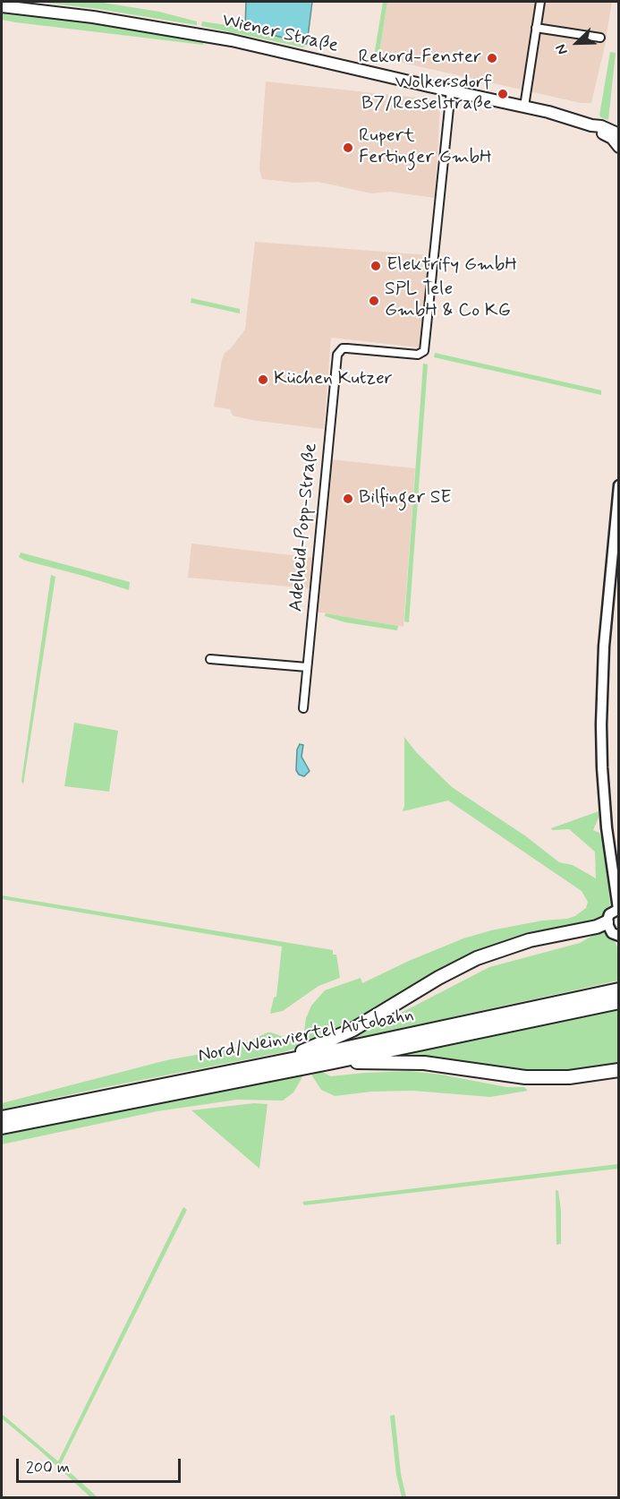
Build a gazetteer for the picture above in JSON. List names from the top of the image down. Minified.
{"streets":{"highway":["Nord/Weinviertel Autobahn"],"main road":["Wiener Straße"],"street":["Adelheid-Popp-Straße"]},"crossings":[["Wiener Straße","Adelheid-Popp-Straße"]],"places":["Rekord-Fenster","Wolkersdorf B7/Resselstraße","Rupert Fertinger GmbH","Elektrify GmbH","SPL Tele GmbH & Co KG","Küchen Kutzer","Bilfinger SE"],"scale_bar":"200 m","north":"bottom left"}
